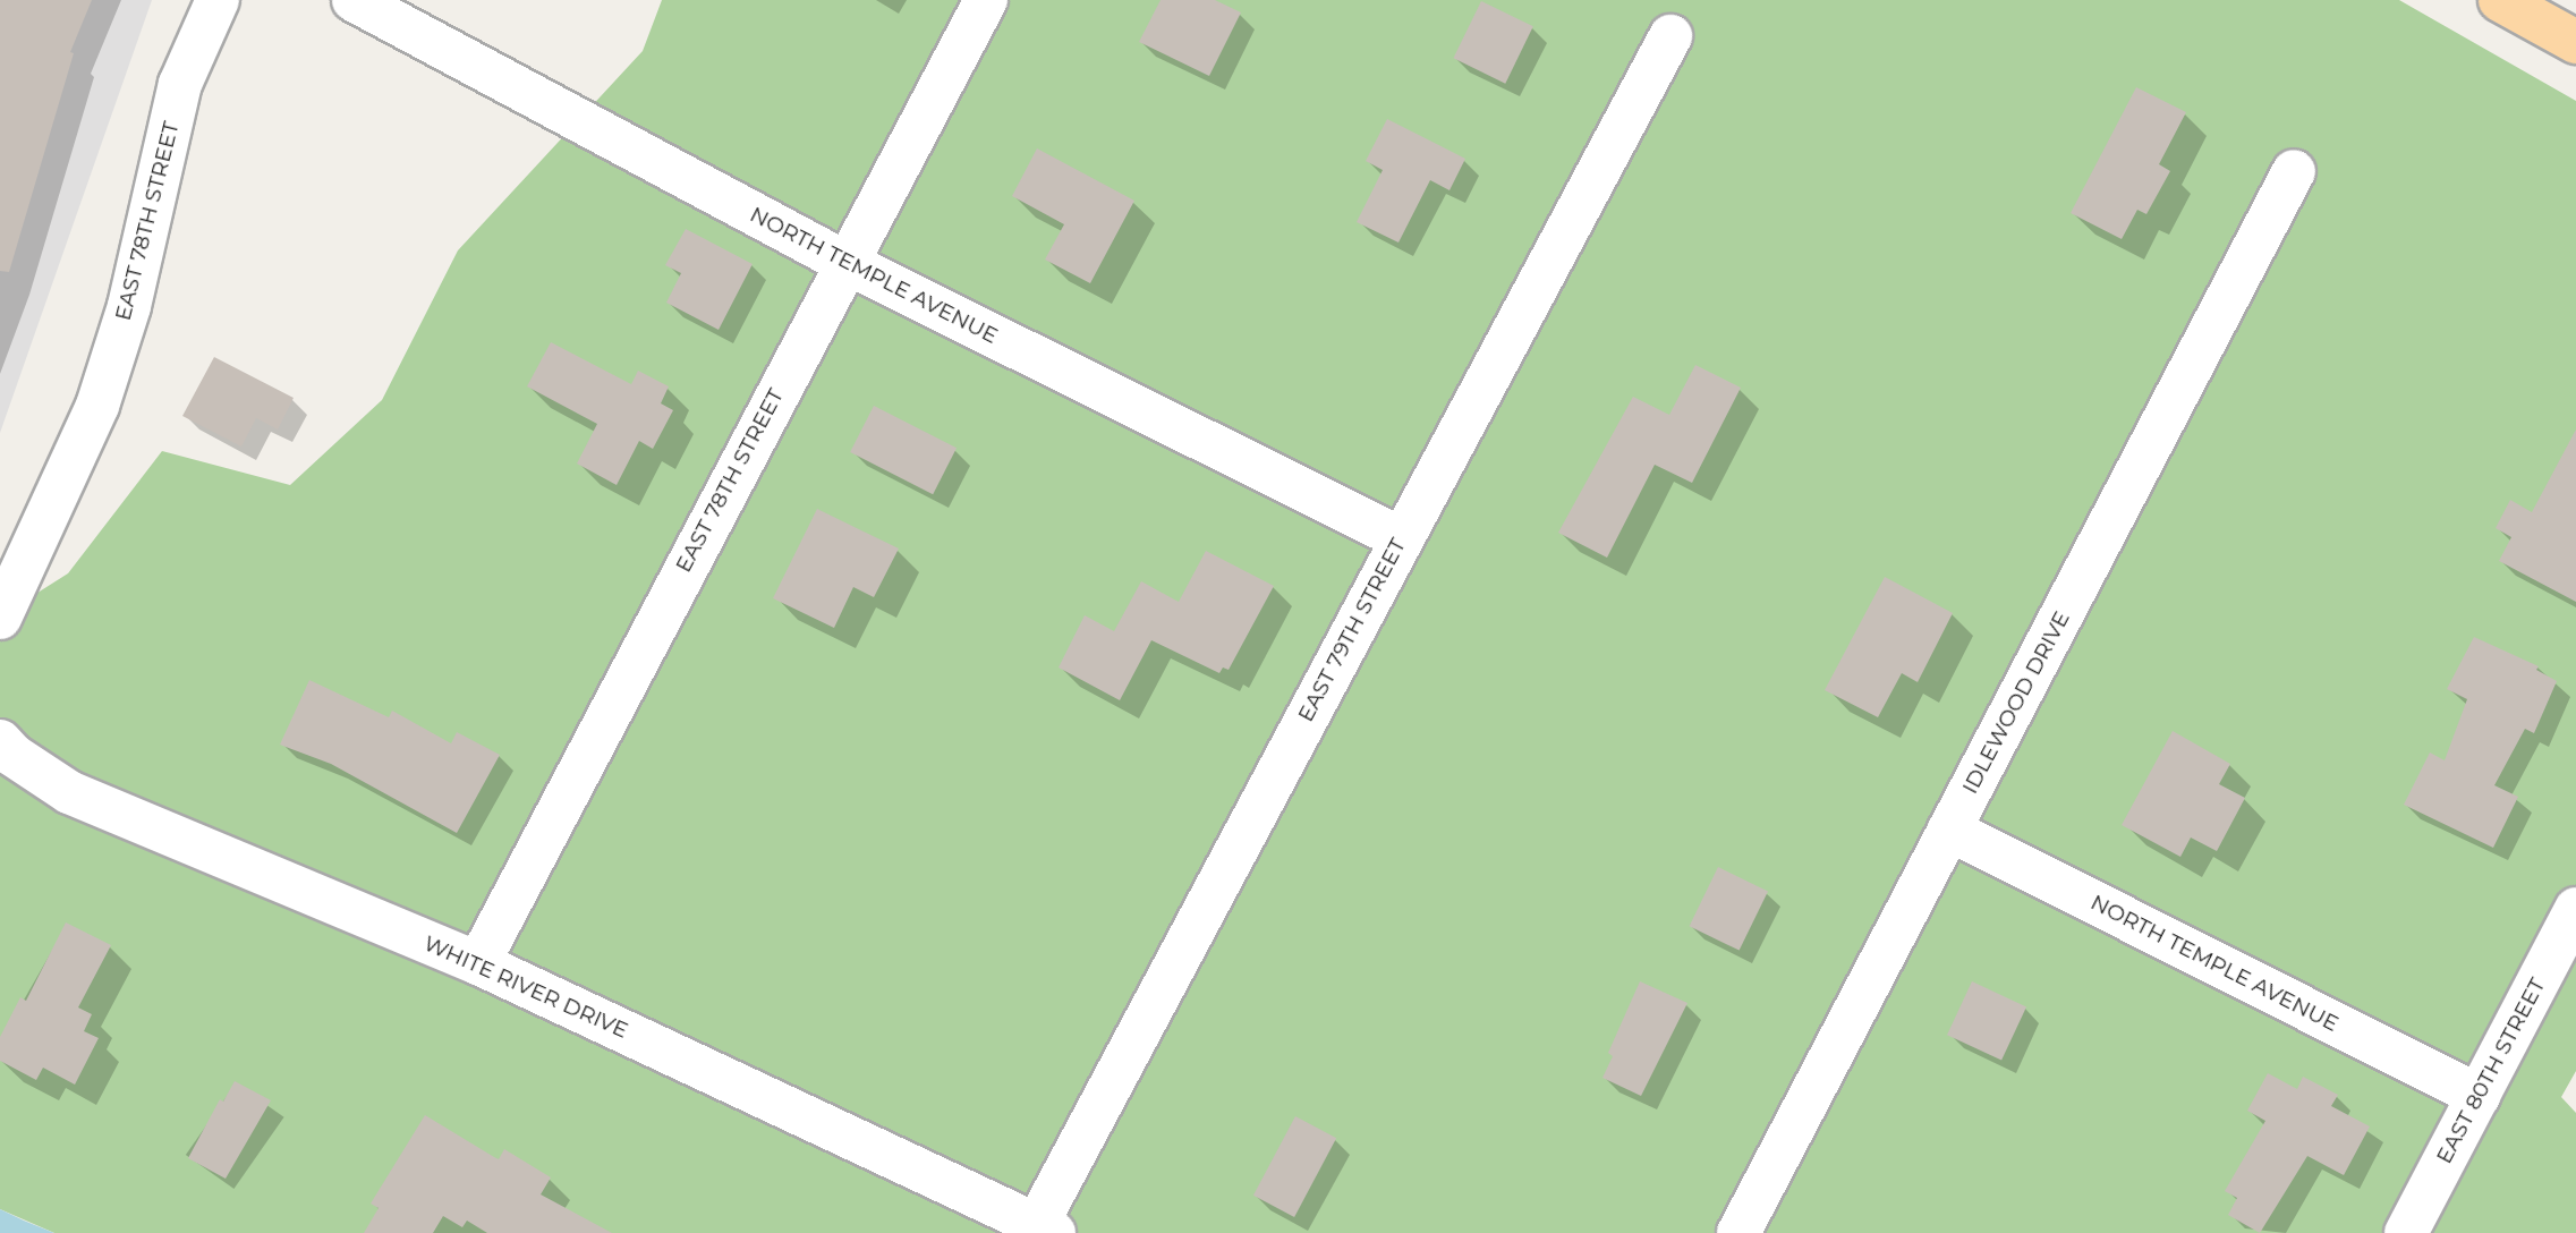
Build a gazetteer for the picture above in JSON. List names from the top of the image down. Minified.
{"streets":{"street":["EAST 78TH STREET","NORTH TEMPLE AVENUE","EAST 79TH STREET","IDLEWOOD DRIVE","WHITE RIVER DRIVE","EAST 80TH STREET"]},"crossings":[["EAST 78TH STREET","NORTH TEMPLE AVENUE"],["EAST 78TH STREET","WHITE RIVER DRIVE"],["NORTH TEMPLE AVENUE","EAST 79TH STREET"],["NORTH TEMPLE AVENUE","IDLEWOOD DRIVE"],["NORTH TEMPLE AVENUE","EAST 80TH STREET"],["EAST 79TH STREET","WHITE RIVER DRIVE"]]}
